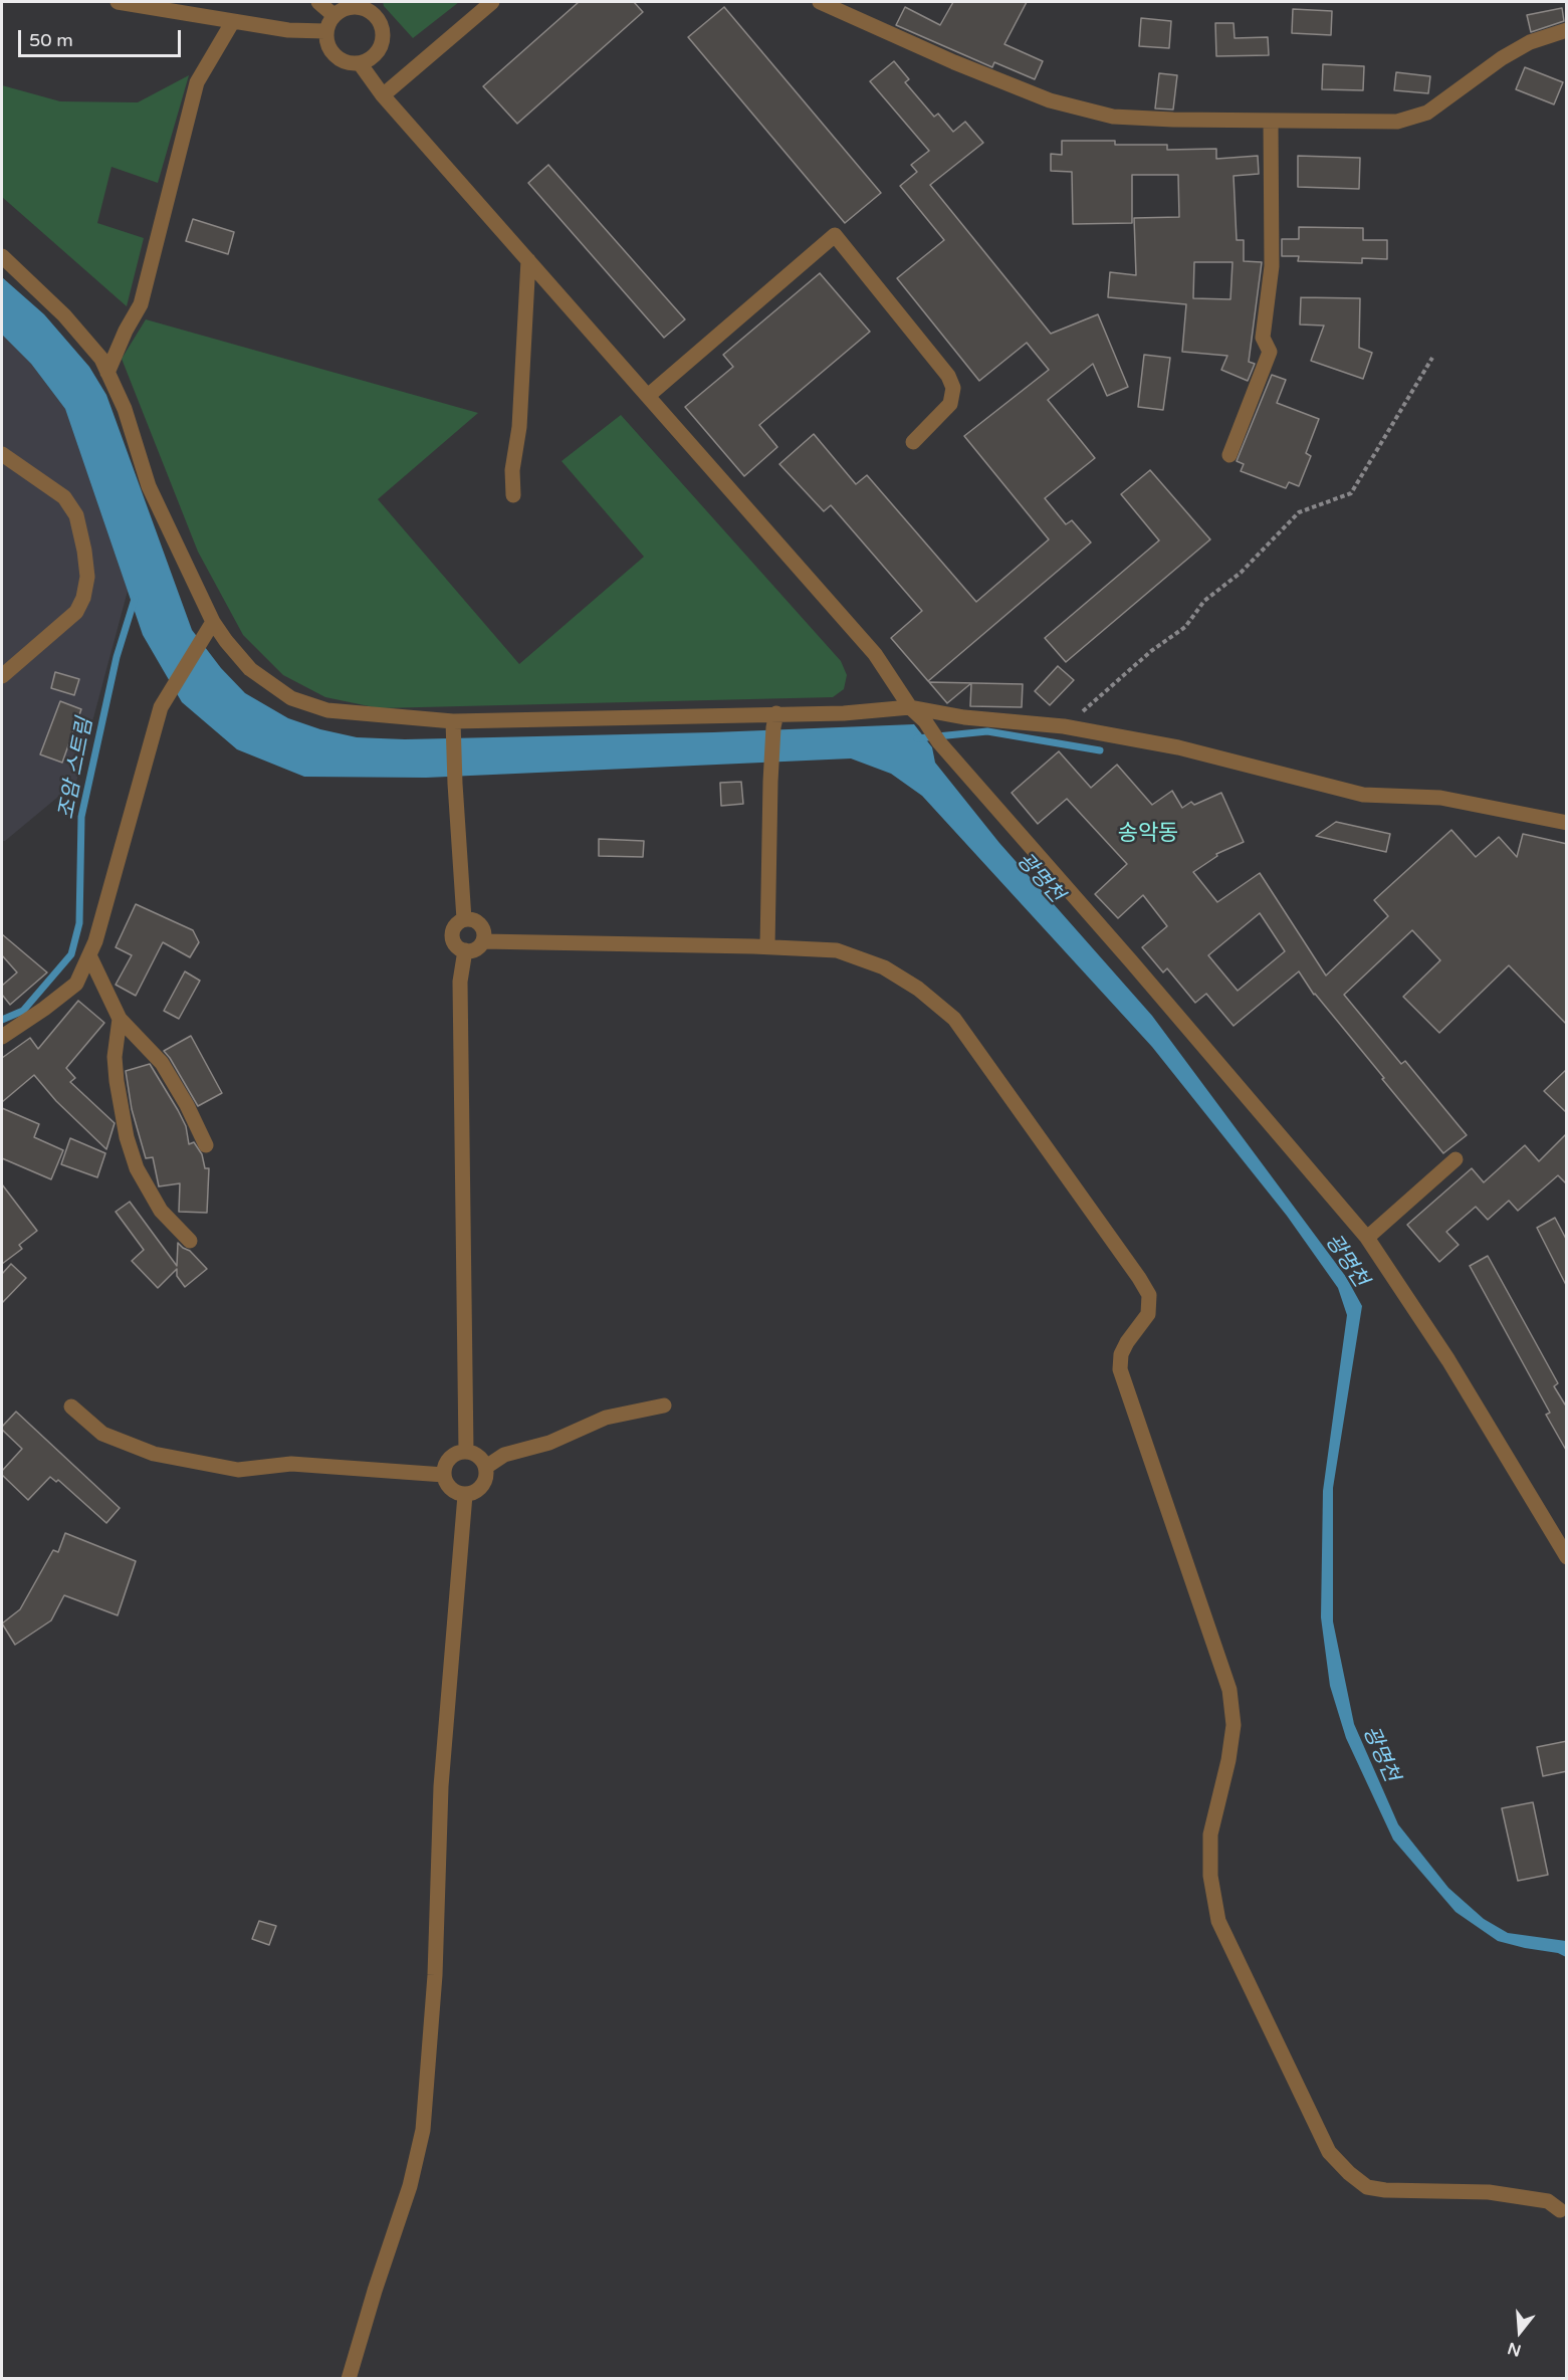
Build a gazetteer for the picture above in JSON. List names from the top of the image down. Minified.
{"districts":["송악동"],"water":["조암 스트림","광명천"],"scale_bar":"50 m","north":"bottom"}
